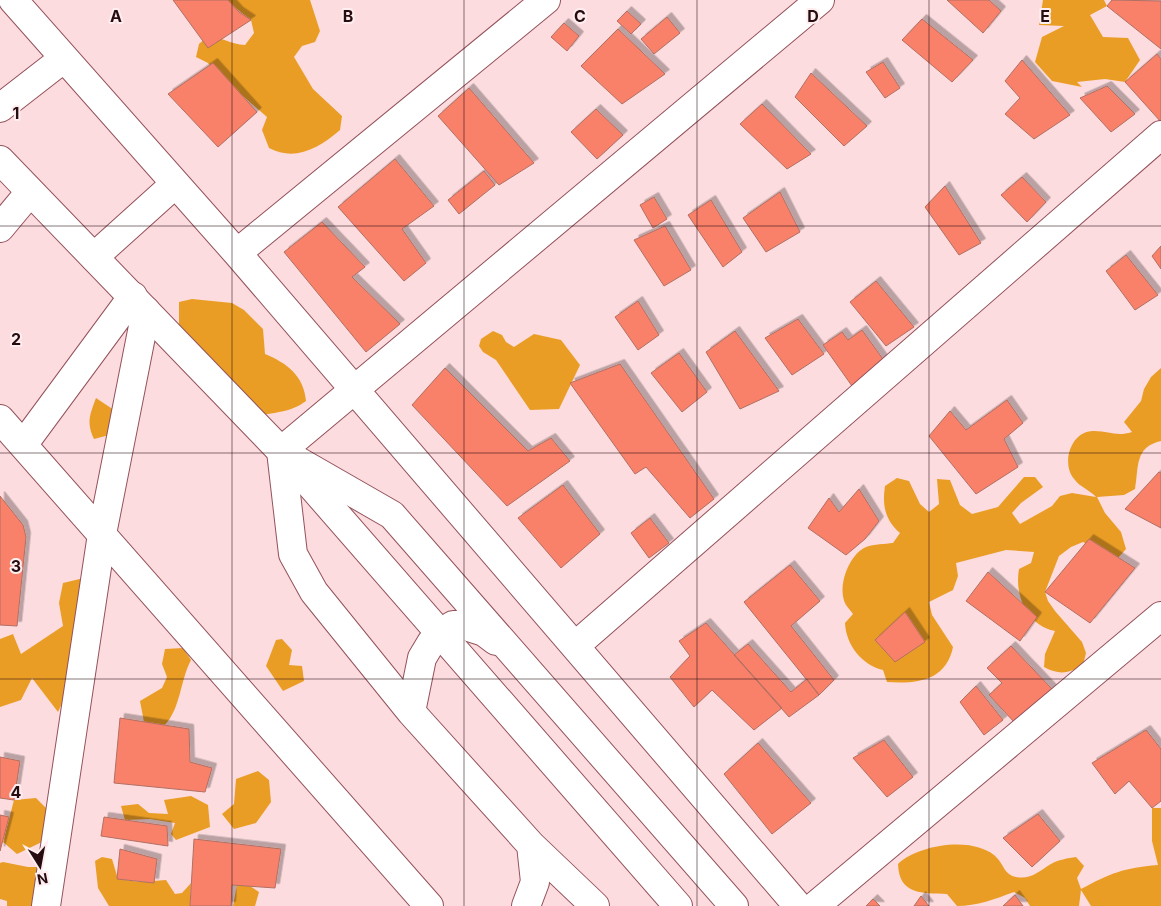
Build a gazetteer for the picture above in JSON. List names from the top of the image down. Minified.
{"north":"bottom","grid":{"columns":["A","B","C","D","E"],"rows":["1","2","3","4"]}}
